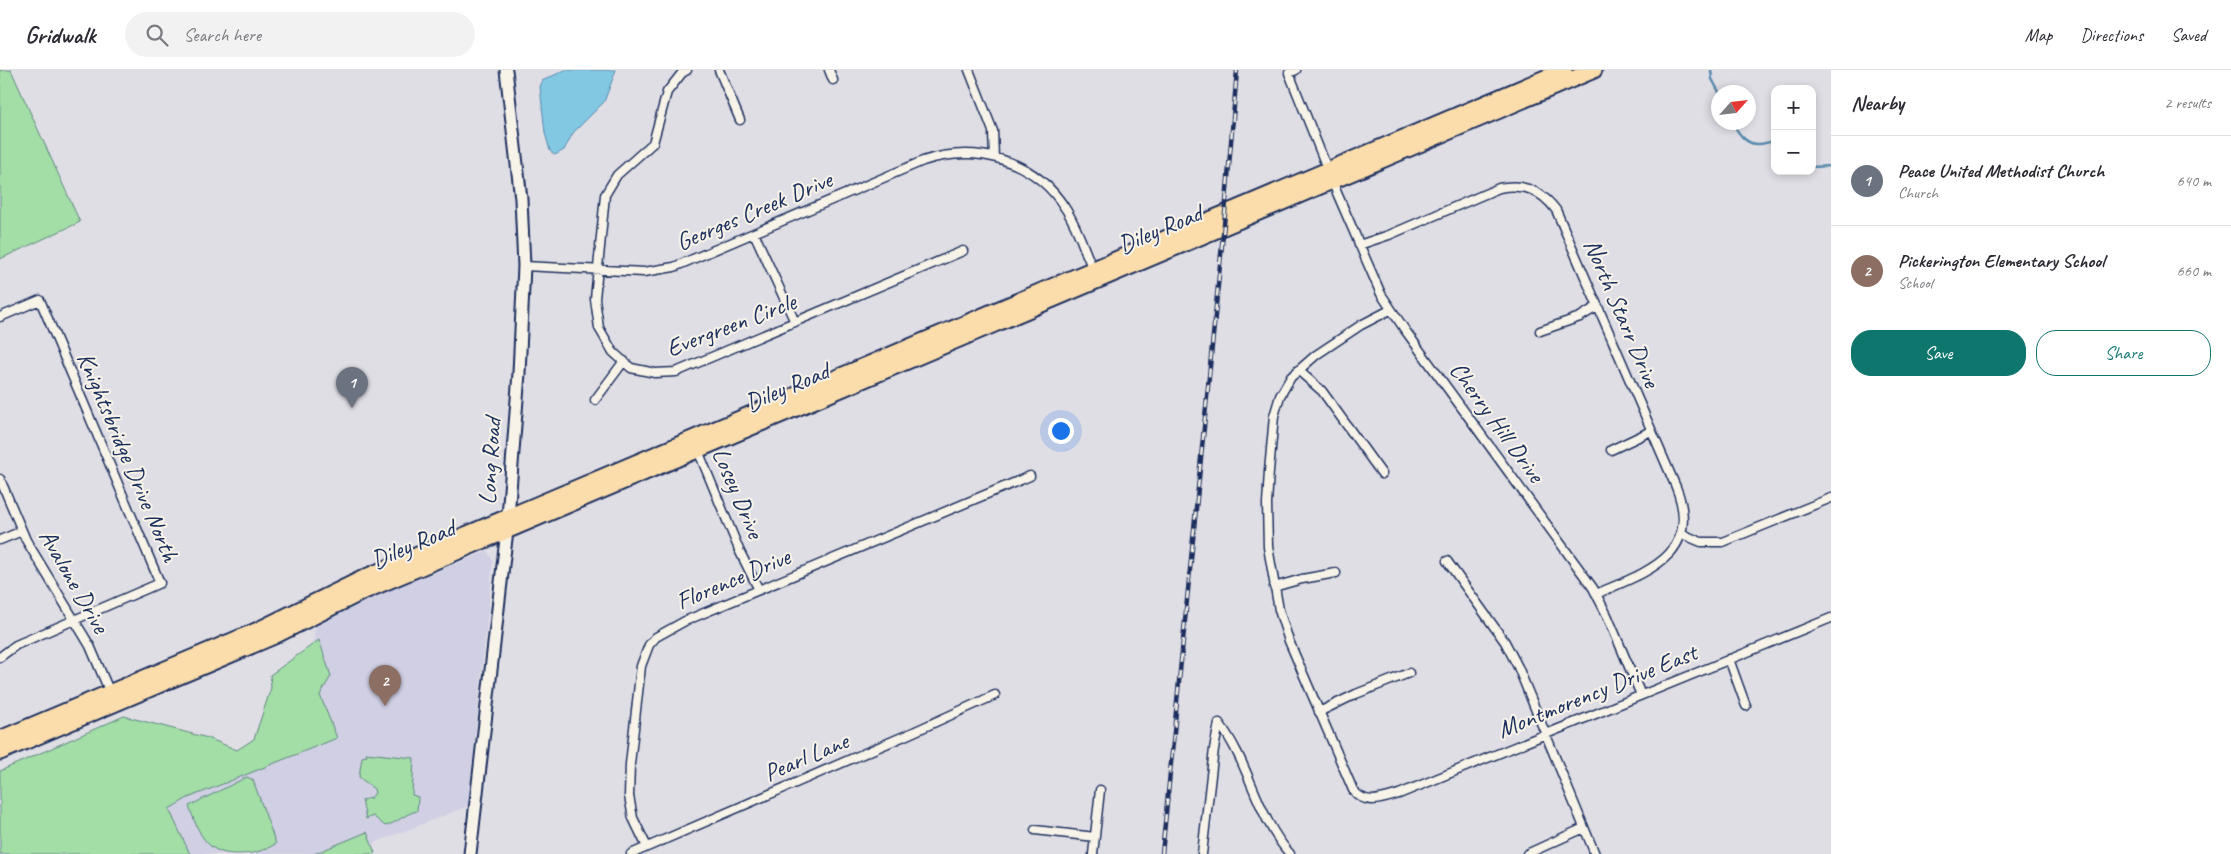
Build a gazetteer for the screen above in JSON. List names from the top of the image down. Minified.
{"streets":{"highway":["Diley Road"],"main road":["Long Road"],"street":["Georges Creek Drive","North Starr Drive","Evergreen Circle","Cherry Hill Drive","Knightsbridge Drive North","Losey Drive","Florence Drive","Avalone Drive","Montmorency Drive East","Pearl Lane"]},"crossings":[["Georges Creek Drive","Evergreen Circle"],["Georges Creek Drive","Long Road"],["Diley Road","Cherry Hill Drive"],["Diley Road","Long Road"],["Diley Road","Losey Drive"],["Diley Road","Avalone Drive"],["North Starr Drive","Cherry Hill Drive"],["Cherry Hill Drive","Montmorency Drive East"],["Knightsbridge Drive North","Avalone Drive"],["Losey Drive","Florence Drive"],["Florence Drive","Pearl Lane"]],"north":"top right","page":{"header":"Gridwalk","search":"Search here","nav":["Map","Directions","Saved"],"heading":["Nearby","2 results"],"map_buttons":["+","−"],"list":[{"mark":"1","name":"Peace United Methodist Church","note":"Church","value":"640 m"},{"mark":"2","name":"Pickerington Elementary School","note":"School","value":"660 m"}],"buttons":["Save","Share"],"pins":["1","2"]}}
